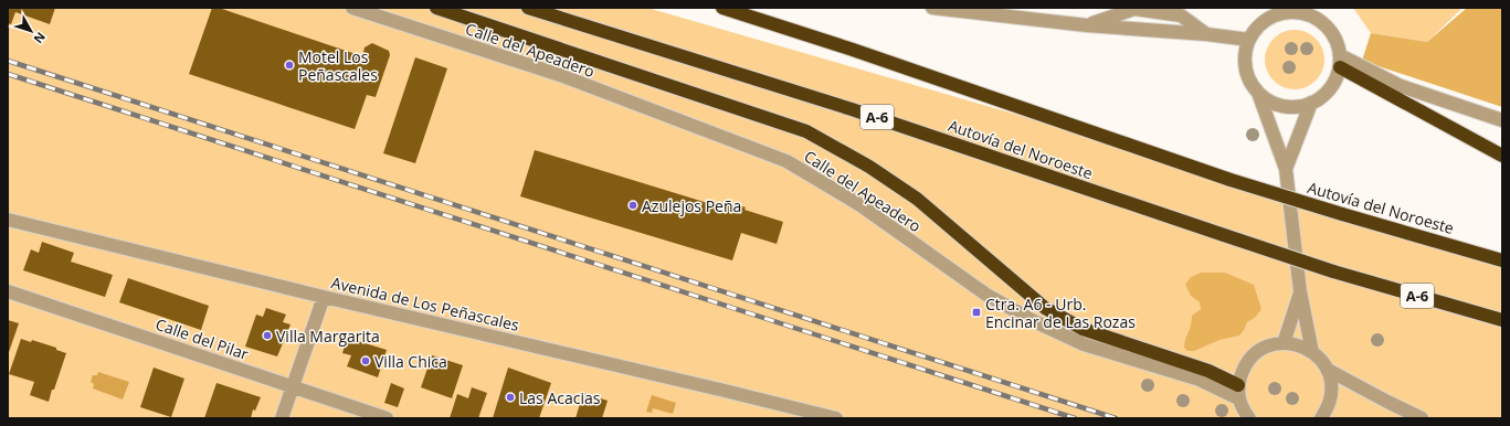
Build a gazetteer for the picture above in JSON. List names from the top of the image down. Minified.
{"streets":{"highway":["A-6","Autovía del Noroeste"],"street":["Calle del Apeadero","Avenida de Los Peñascales","Calle del Pilar"]},"places":{"other":["Motel Los Peñascales","Azulejos Peña","Villa Margarita","Villa Chica","Las Acacias"],"transit":["Ctra. A6 - Urb. Encinar de Las Rozas"]},"north":"bottom right"}
